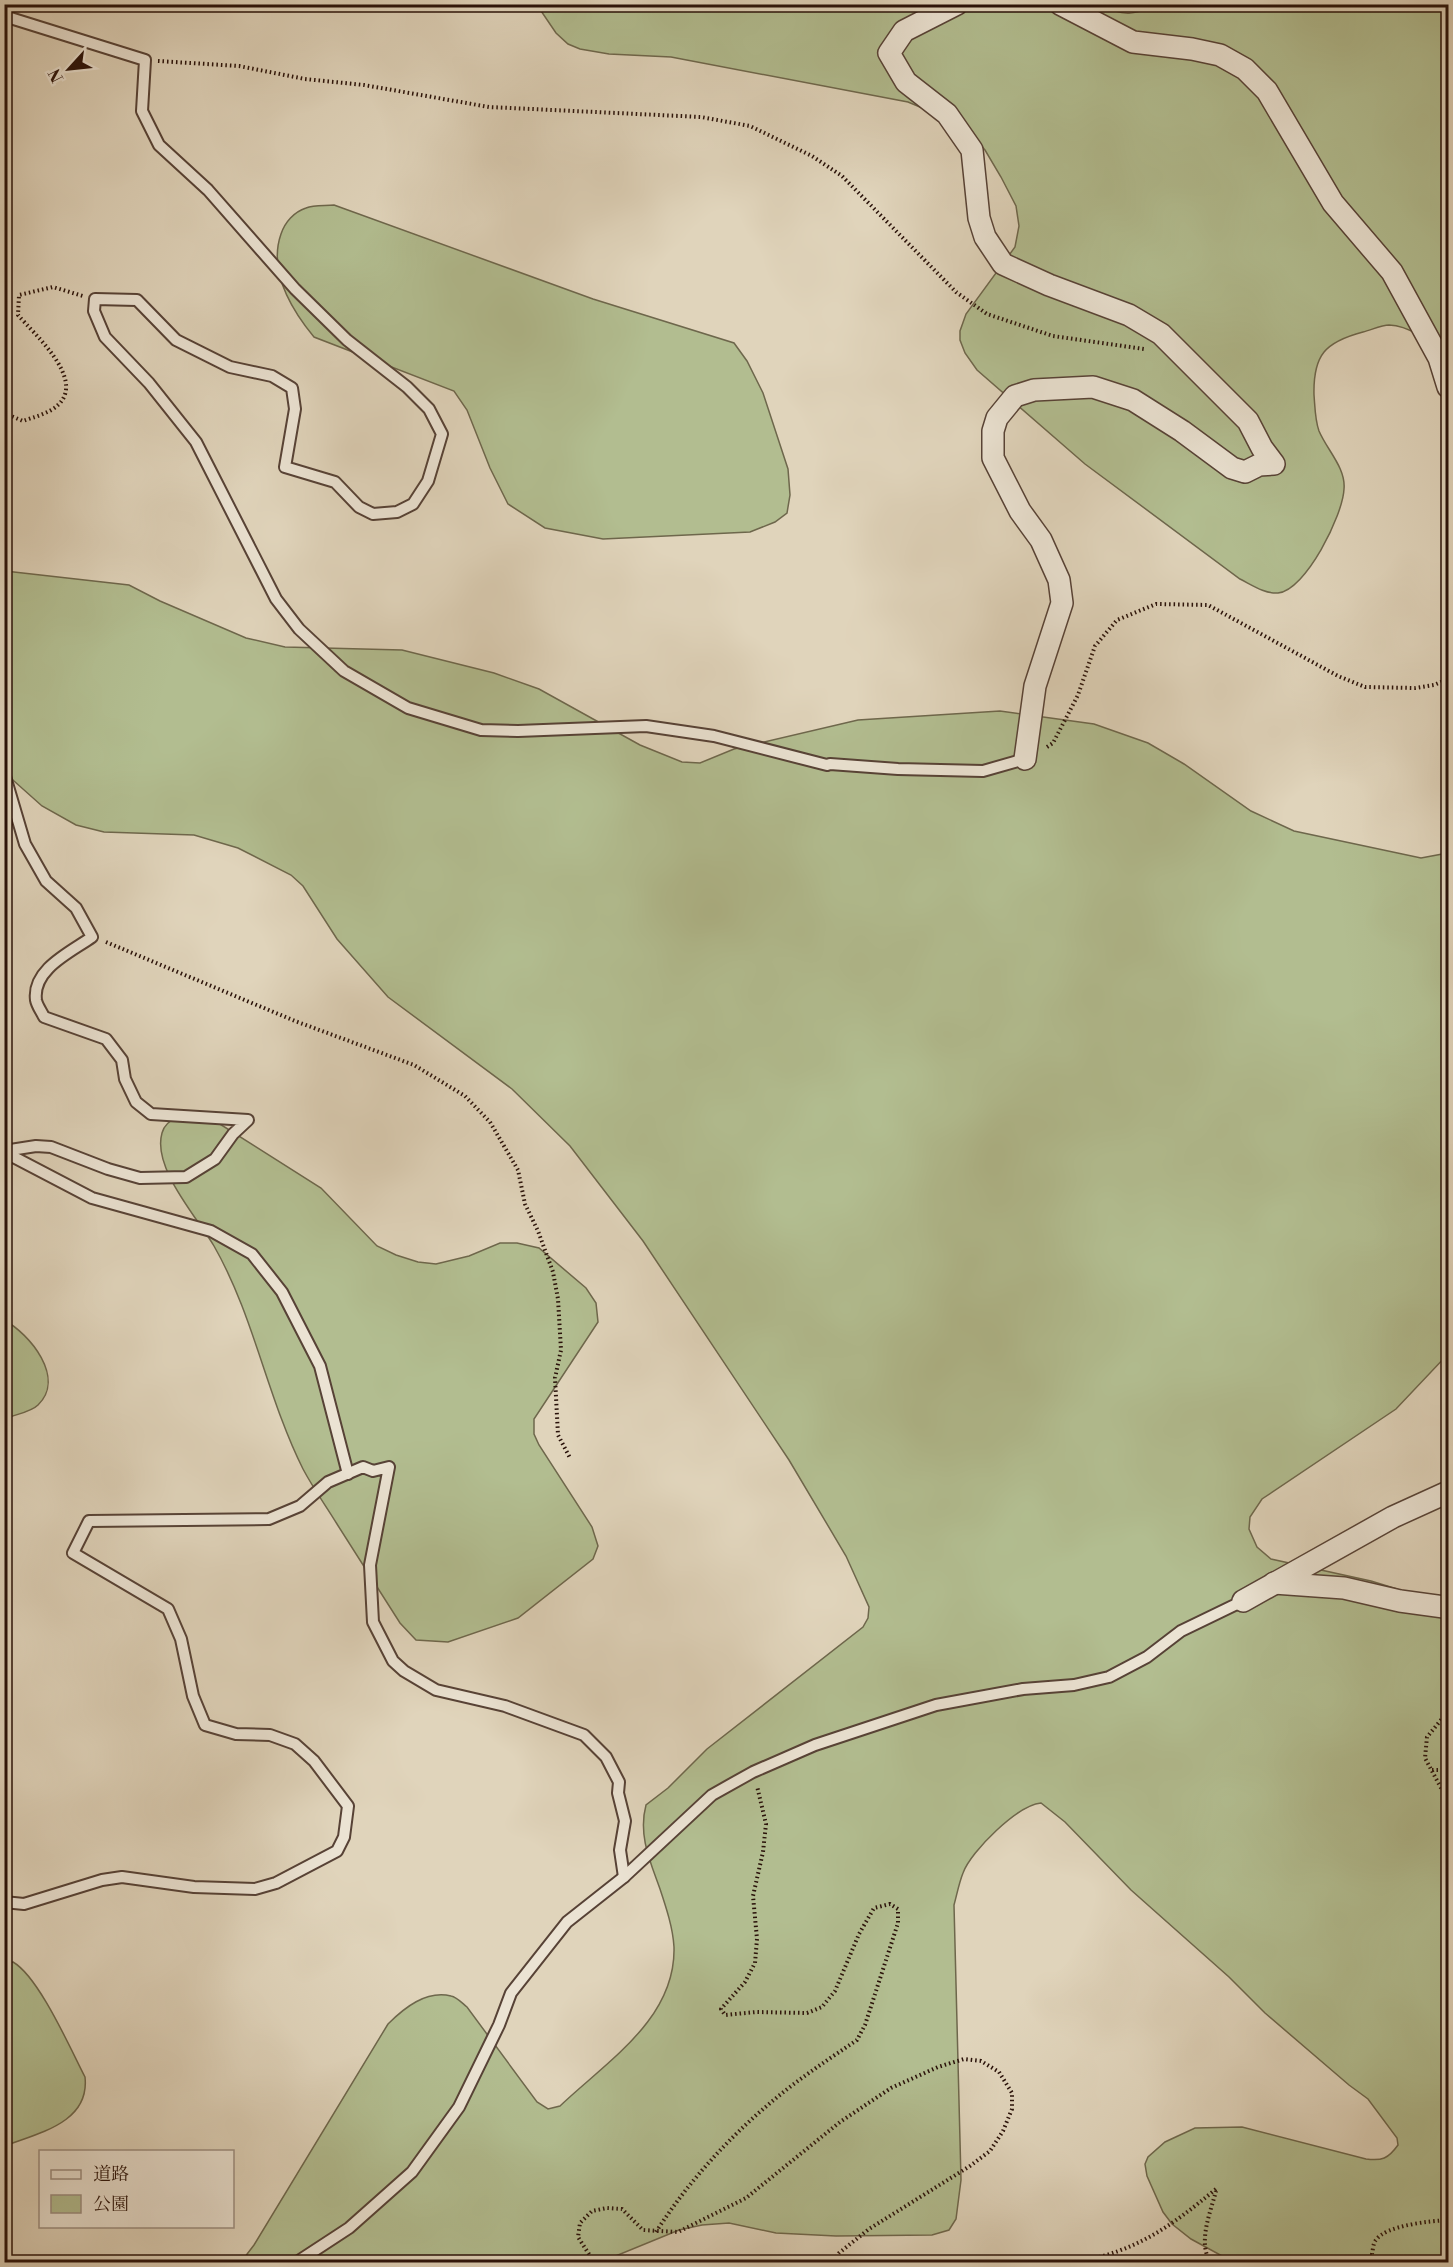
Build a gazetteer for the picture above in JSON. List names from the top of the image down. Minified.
{"legend":["道路","公園"],"north":"bottom left"}
